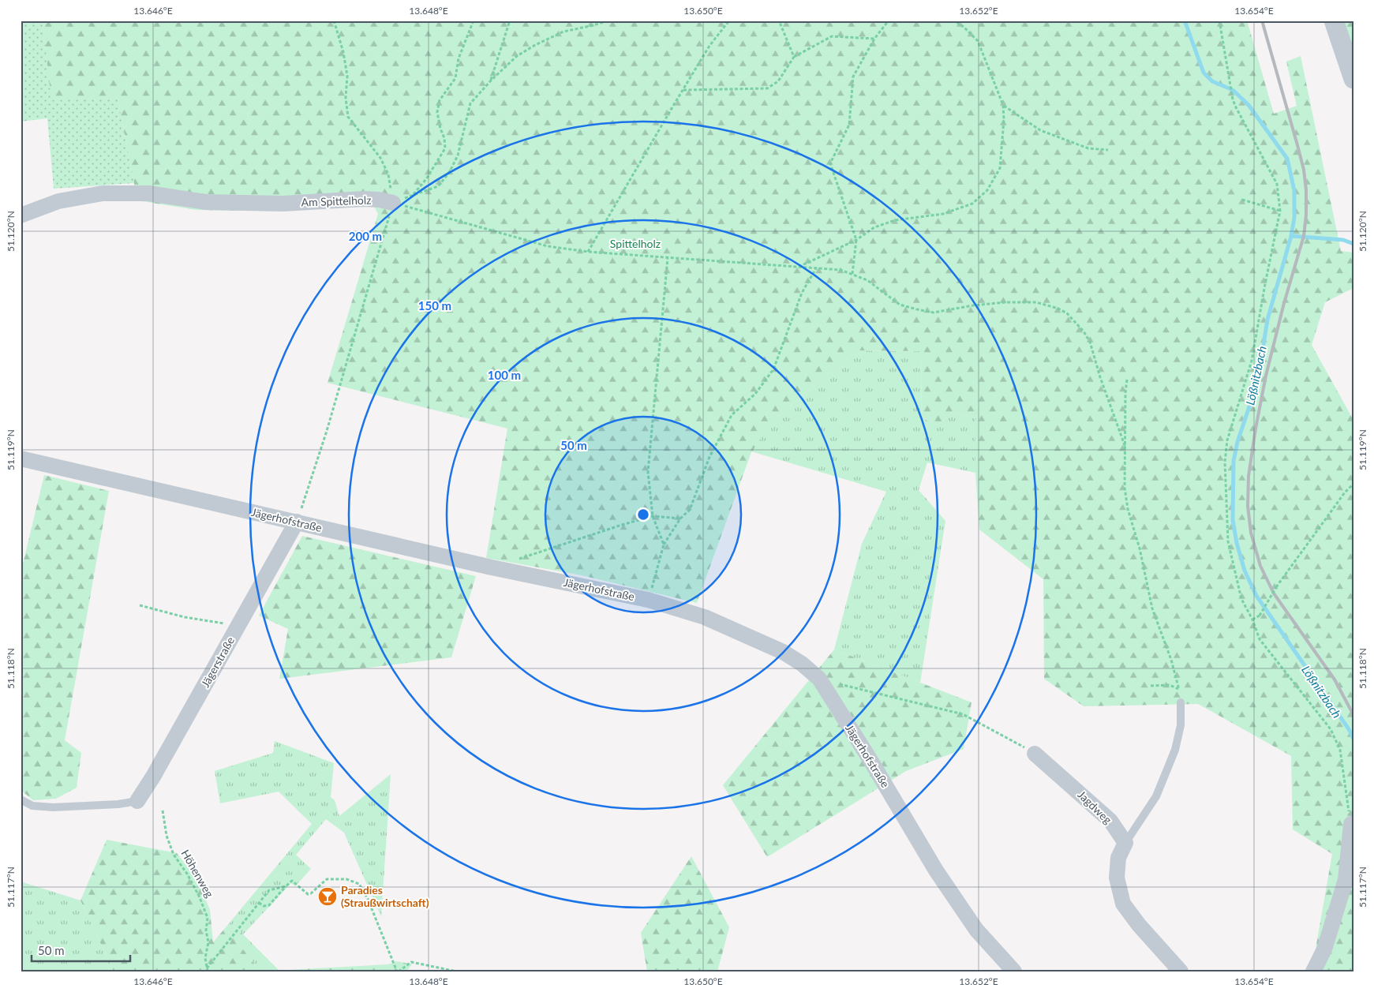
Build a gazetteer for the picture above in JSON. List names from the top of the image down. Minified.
{"streets":{"street":["Am Spittelholz","Jägerhofstraße","Jägerstraße","Jagdweg"],"path":["Höhenweg"]},"crossings":[["Jägerhofstraße","Jägerstraße"]],"water":["Lößnitzbach"],"parks":["Spittelholz"],"places":{"bar":["Paradies (Straußwirtschaft)"]},"scale_bar":"50 m","coordinates":["13.646°E","13.648°E","13.650°E","13.652°E","13.654°E","51.120°N","51.119°N","51.118°N","51.117°N"],"rings":["200 m","150 m","100 m","50 m"]}
